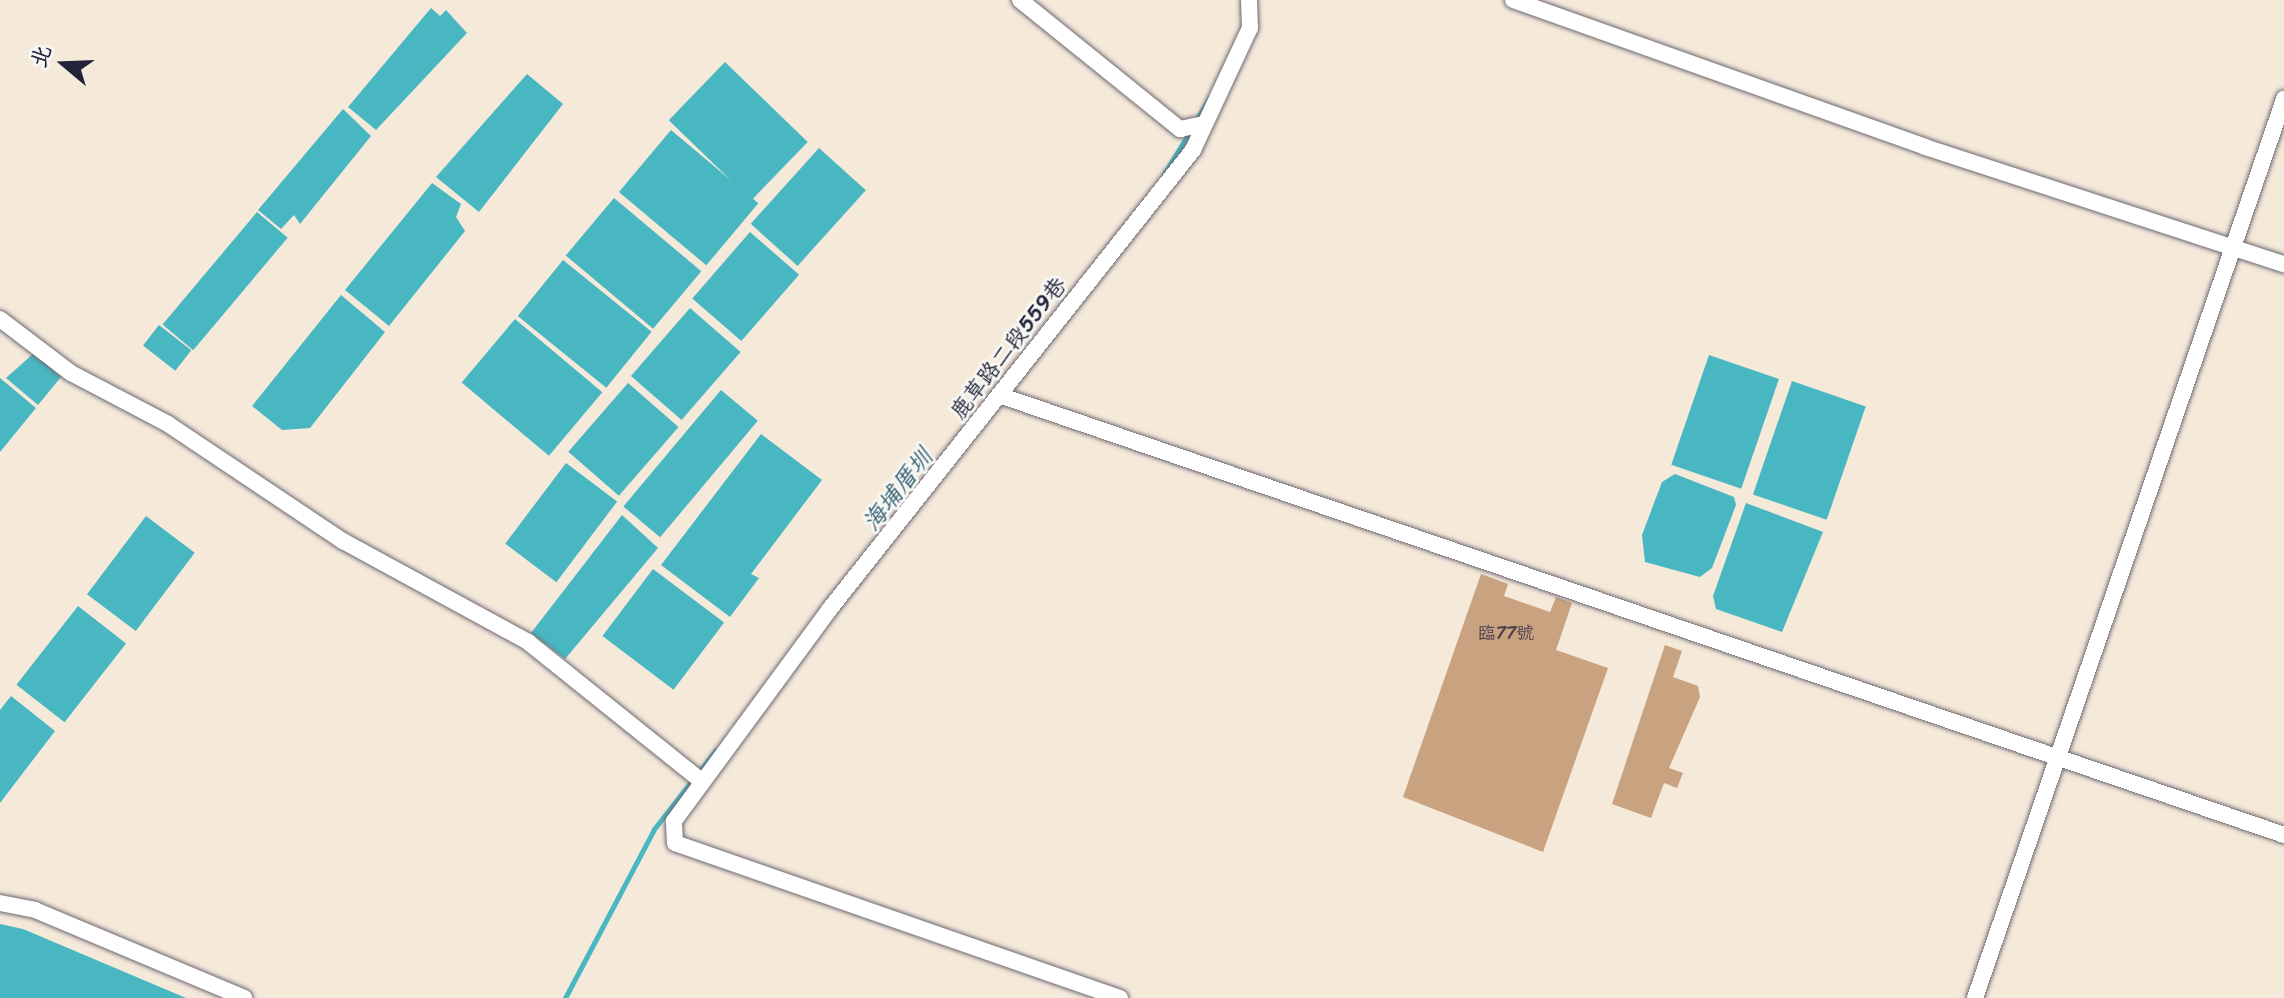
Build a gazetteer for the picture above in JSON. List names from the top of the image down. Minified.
{"streets":{"street":["鹿草路二段559巷"]},"water":["海埔厝圳"],"house_numbers":["臨77號"],"north":"left"}
